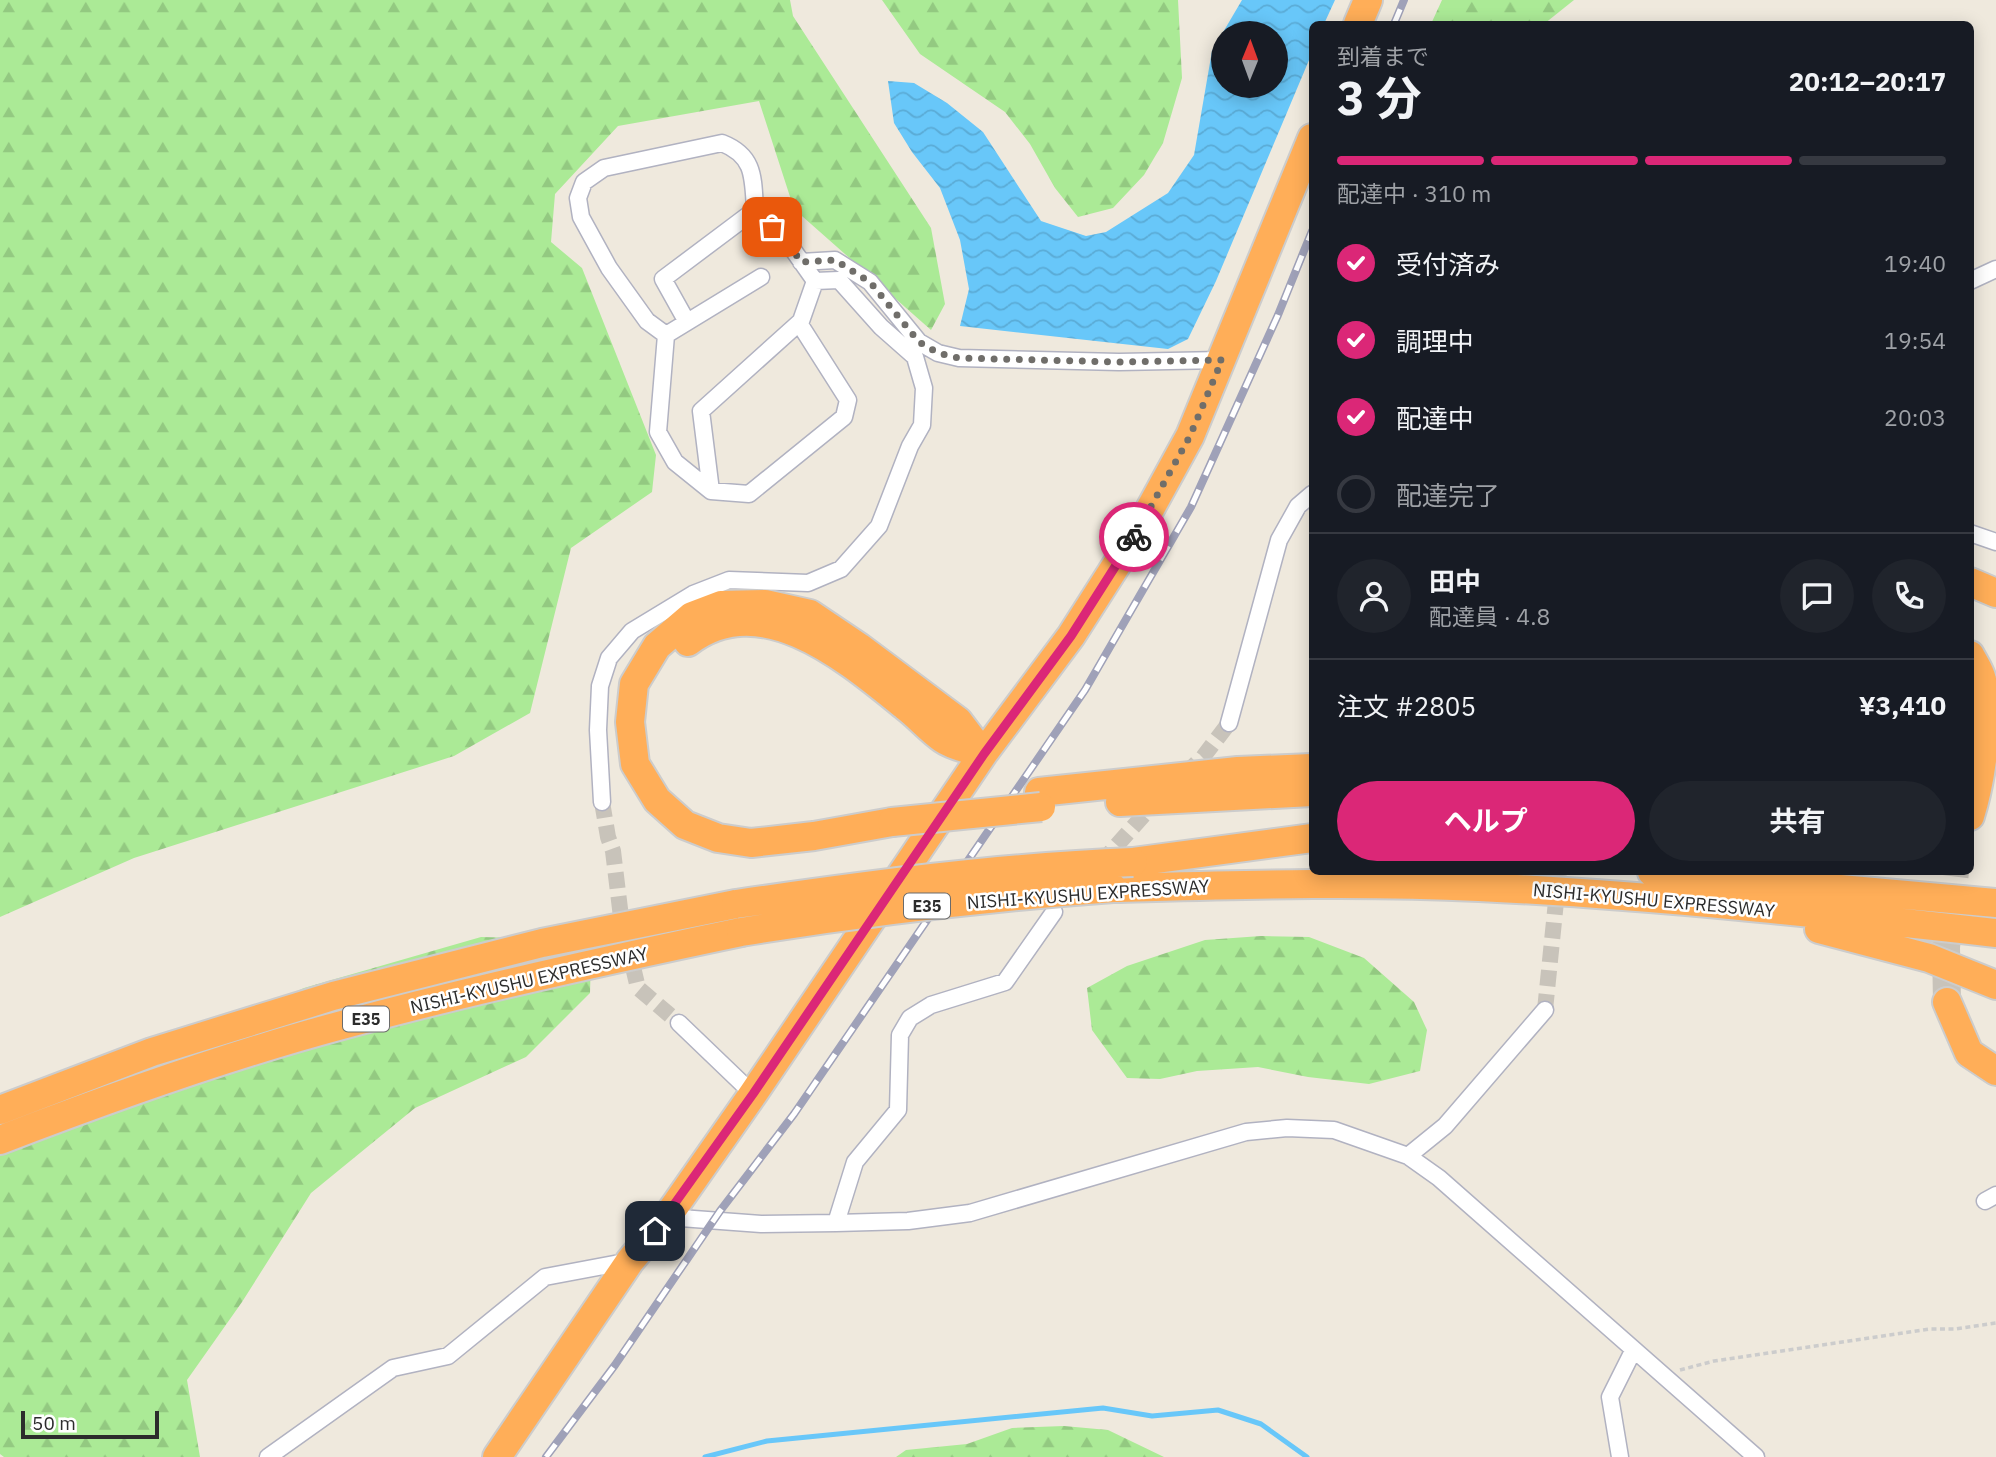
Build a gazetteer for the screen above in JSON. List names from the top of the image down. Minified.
{"streets":{"highway":["NISHI-KYUSHU EXPRESSWAY","E35"]},"scale_bar":"50 m","north":"top","page":{"heading":["3 分","到着まで","20:12–20:17"],"panel":["田中","配達員 · 4.8","注文 #2805","¥3,410"],"bar":"配達中 · 310 m","list":[["受付済み","19:40"],["調理中","19:54"],["配達中","20:03"],"配達完了"],"buttons":["ヘルプ","共有"],"scale":"50 m"}}
